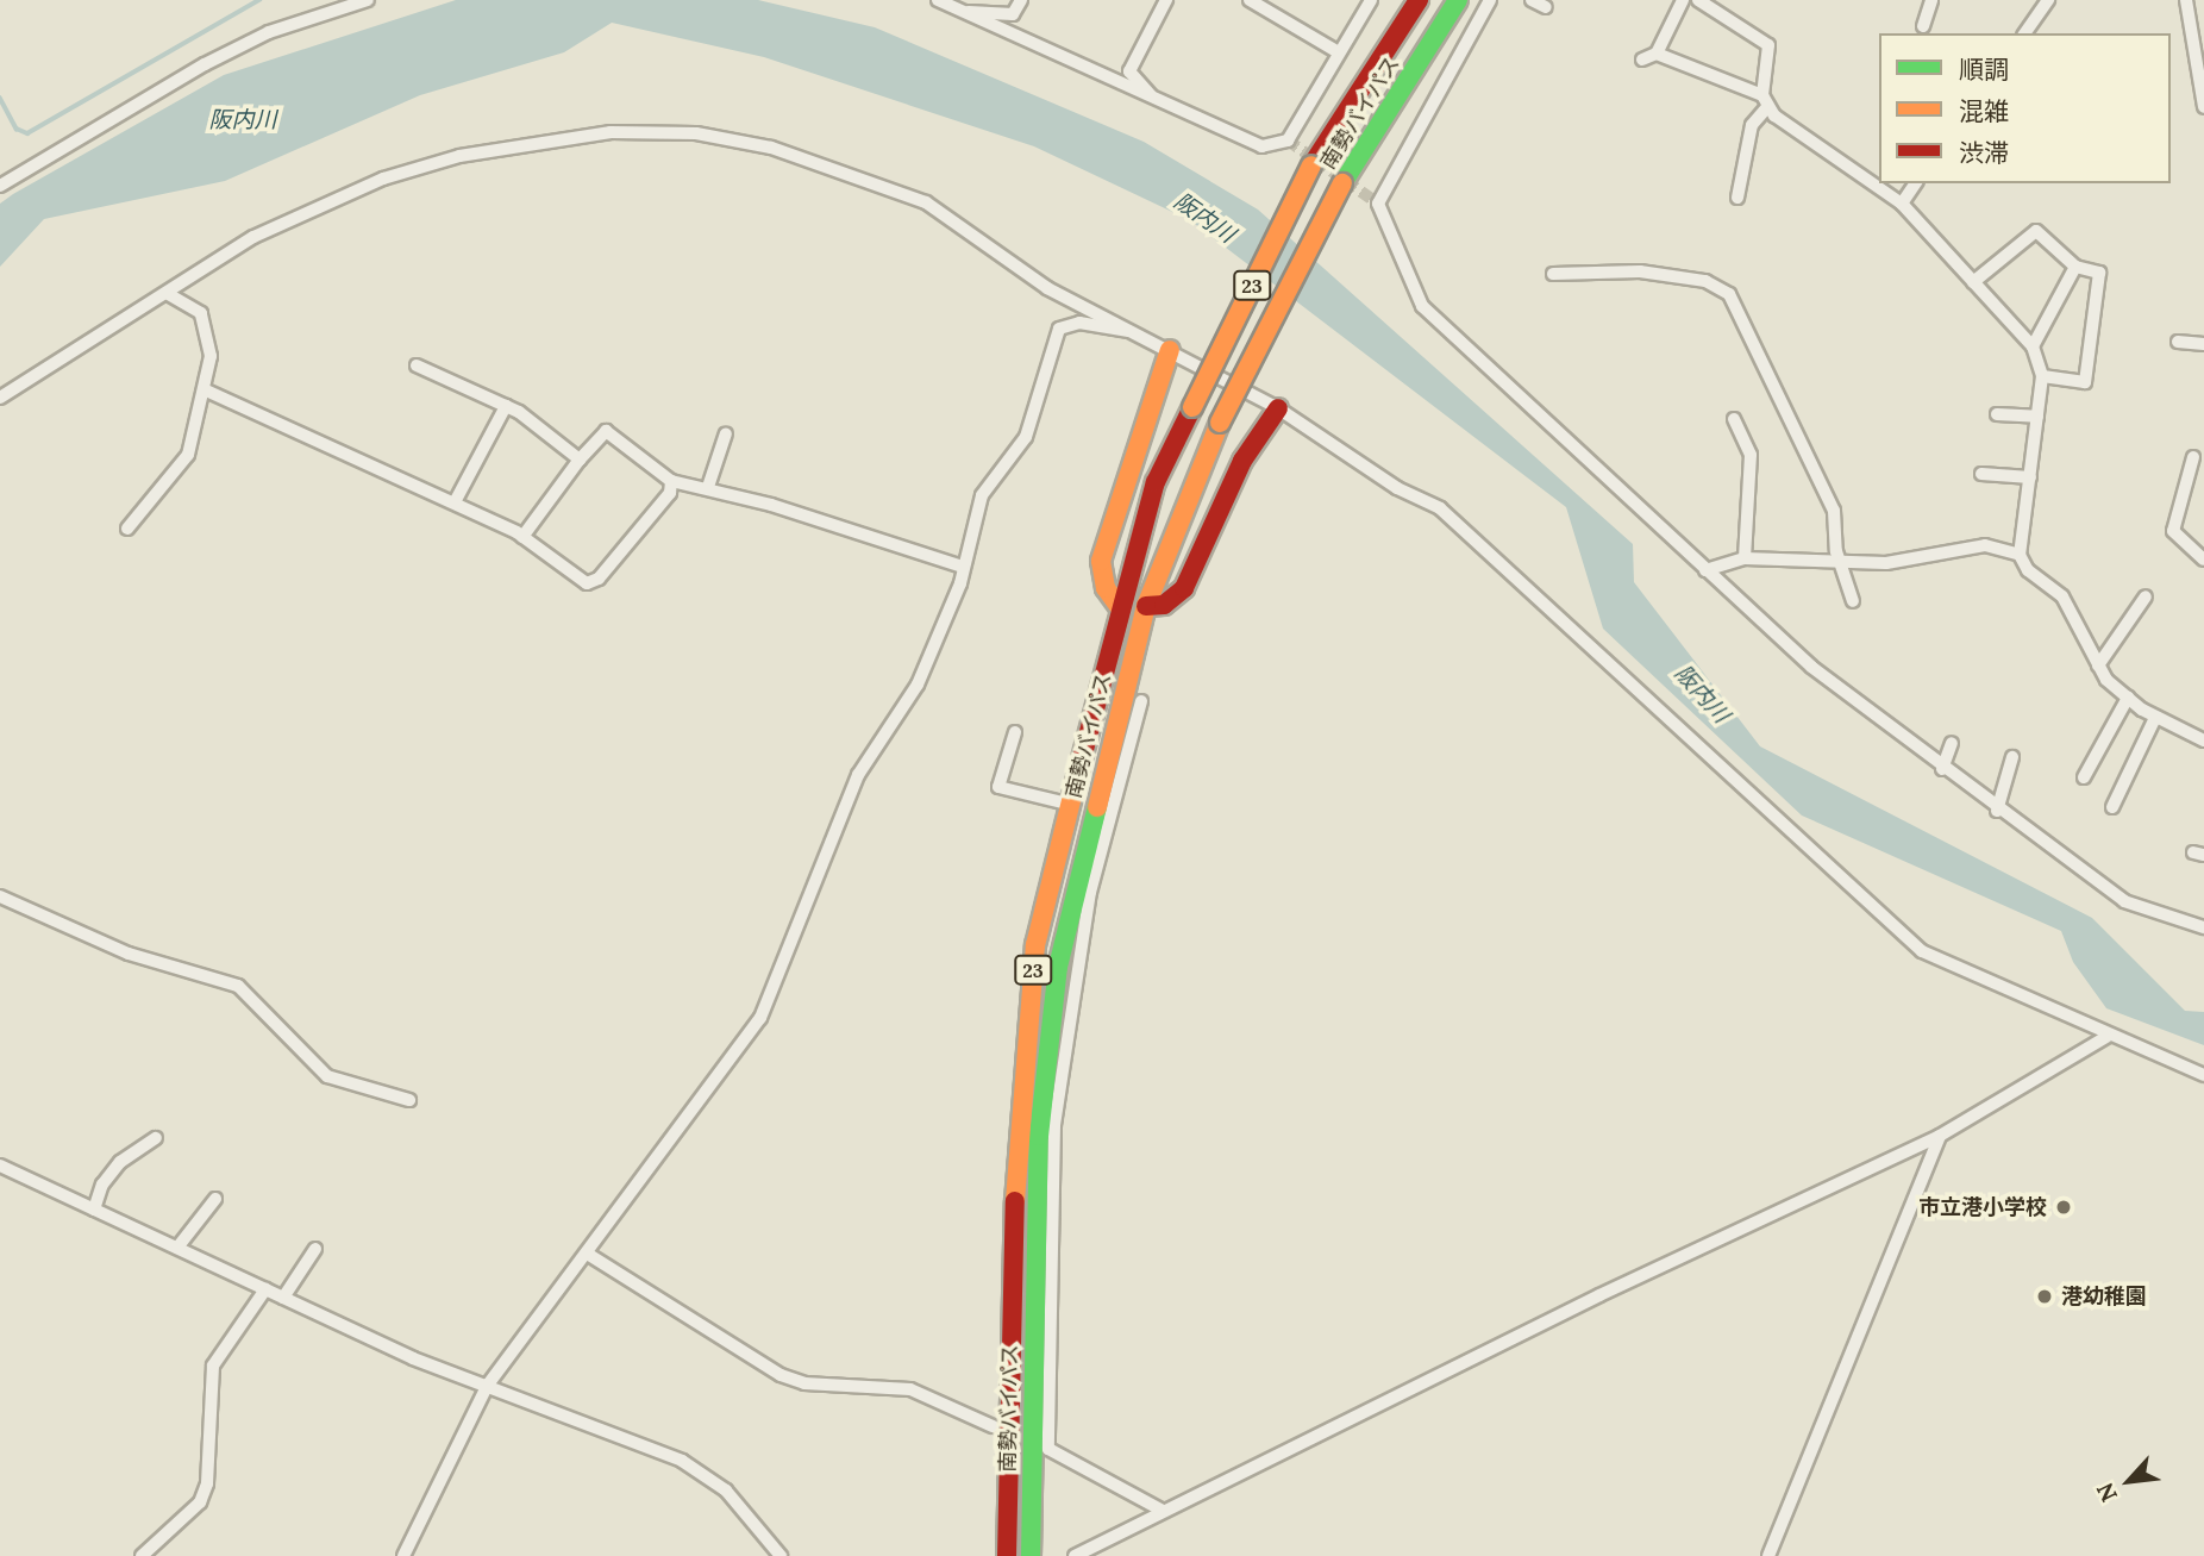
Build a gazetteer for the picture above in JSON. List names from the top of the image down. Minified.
{"streets":{"highway":["南勢バイパス","23"]},"water":["阪内川"],"places":["市立港小学校","港幼稚園"],"legend":["順調","混雑","渋滞"],"north":"bottom left"}
